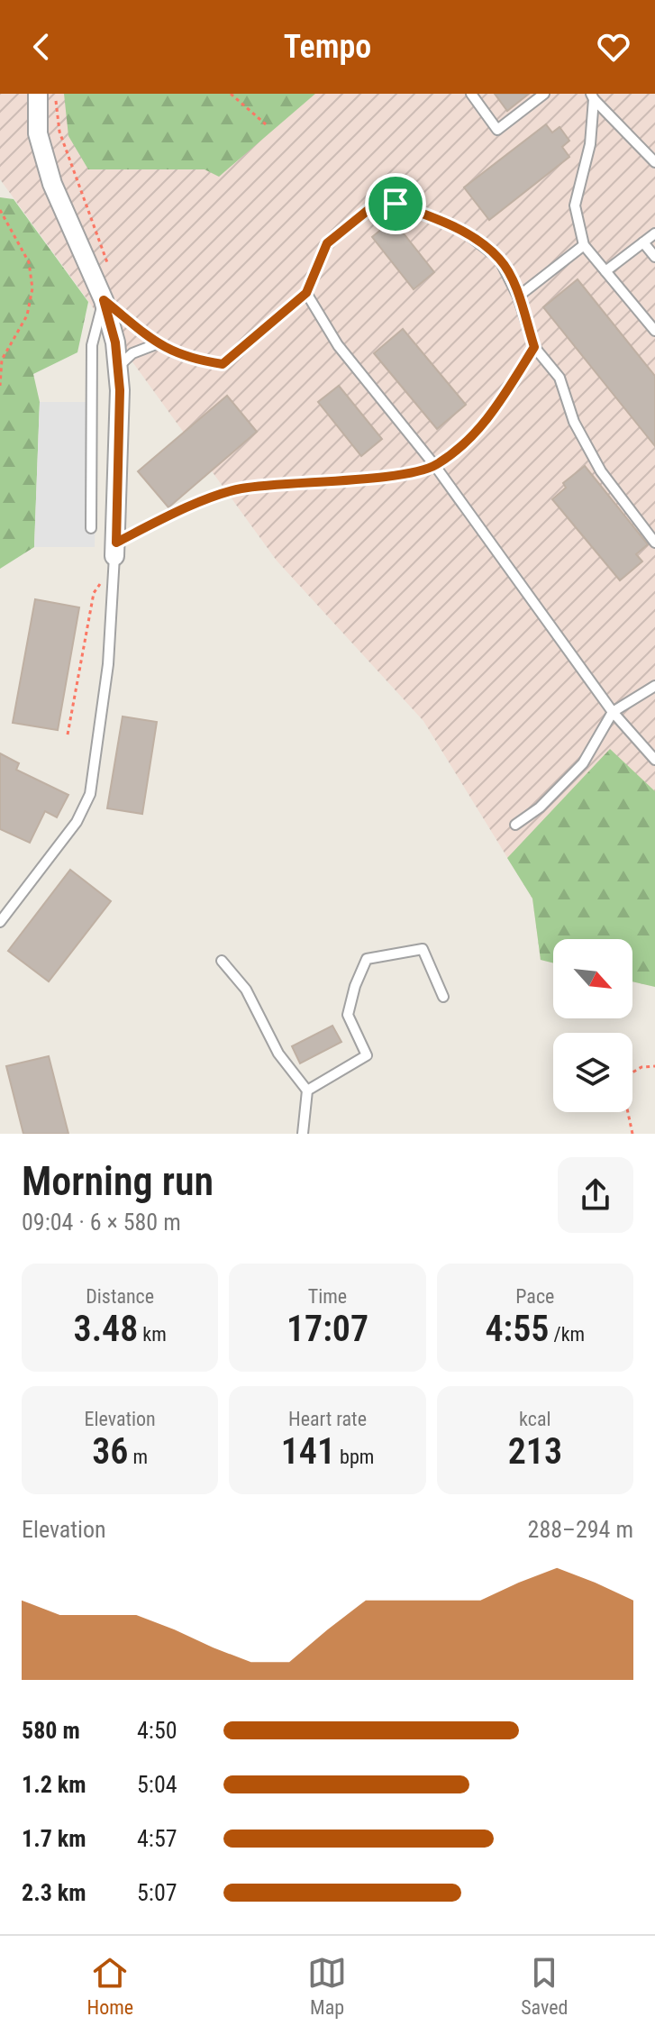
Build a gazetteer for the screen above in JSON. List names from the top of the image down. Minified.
{"north":"bottom right","page":{"header":"Tempo","heading":["Morning run","09:04 · 6 × 580 m"],"stats":[["Distance","3.48 km"],["Time","17:07"],["Pace","4:55 /km"],["Elevation","36 m"],["Heart rate","141 bpm"],["kcal","213"]],"chart":["Elevation","288–294 m"],"list":[{"name":"580 m","note":"4:50"},{"name":"1.2 km","note":"5:04"},{"name":"1.7 km","note":"4:57"},{"name":"2.3 km","note":"5:07"}],"tabs":["Home","Map","Saved"]}}
